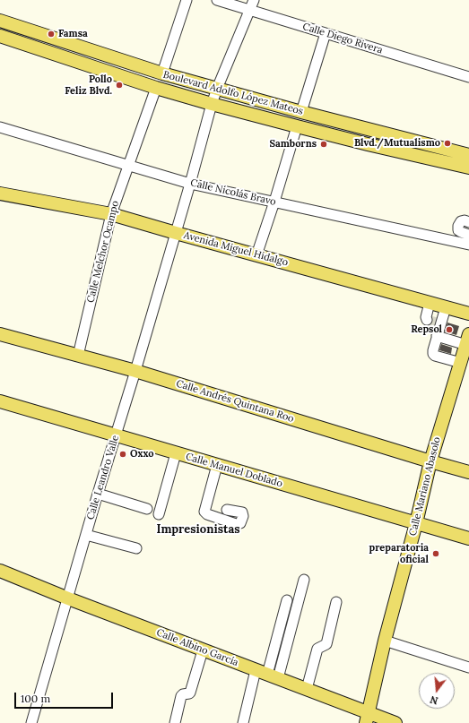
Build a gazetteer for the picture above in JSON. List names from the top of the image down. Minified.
{"streets":{"main road":["Boulevard Adolfo López Mateos","Avenida Miguel Hidalgo","Calle Andrés Quintana Roo","Calle Manuel Doblado","Calle Mariano Abasolo","Calle Albino García"],"street":["Calle Diego Rivera","Calle Nicolás Bravo","Calle Melchor Ocampo","Calle Leandro Valle"]},"crossings":[["Calle Diego Rivera","Calle Leandro Valle"],["Boulevard Adolfo López Mateos","Calle Melchor Ocampo"],["Boulevard Adolfo López Mateos","Calle Leandro Valle"],["Calle Nicolás Bravo","Calle Melchor Ocampo"],["Calle Nicolás Bravo","Calle Leandro Valle"],["Avenida Miguel Hidalgo","Calle Melchor Ocampo"],["Avenida Miguel Hidalgo","Calle Leandro Valle"],["Calle Melchor Ocampo","Calle Andrés Quintana Roo"],["Calle Andrés Quintana Roo","Calle Leandro Valle"],["Calle Andrés Quintana Roo","Calle Mariano Abasolo"],["Calle Manuel Doblado","Calle Leandro Valle"],["Calle Manuel Doblado","Calle Mariano Abasolo"],["Calle Leandro Valle","Calle Albino García"],["Calle Mariano Abasolo","Calle Albino García"]],"districts":["Impresionistas"],"places":["Famsa","Pollo Feliz Blvd.","Blvd./Mutualismo","Samborns","Repsol","Oxxo","preparatoria oficial"],"scale_bar":"100 m","north":"bottom"}
